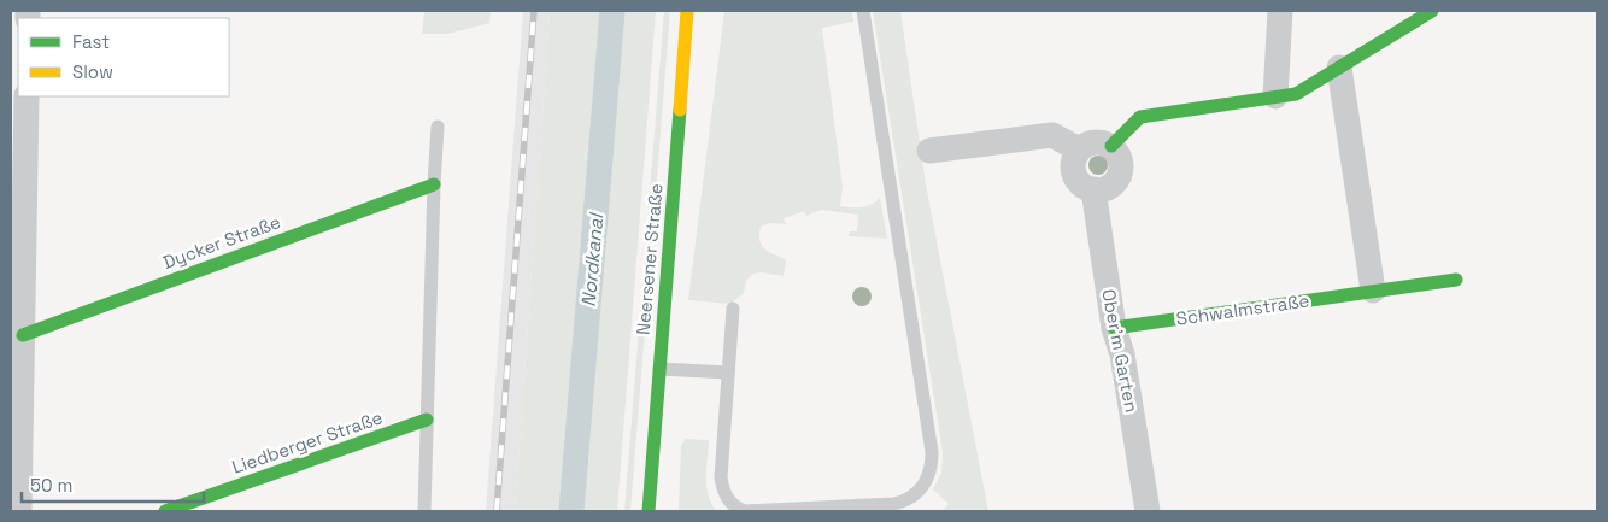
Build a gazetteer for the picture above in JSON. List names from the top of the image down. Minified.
{"streets":{"street":["Dycker Straße","Neersener Straße","Schwalmstraße","Ober'm Garten","Liedberger Straße"]},"crossings":[["Schwalmstraße","Ober'm Garten"]],"water":["Nordkanal"],"legend":["Fast","Slow"],"scale_bar":"50 m"}
